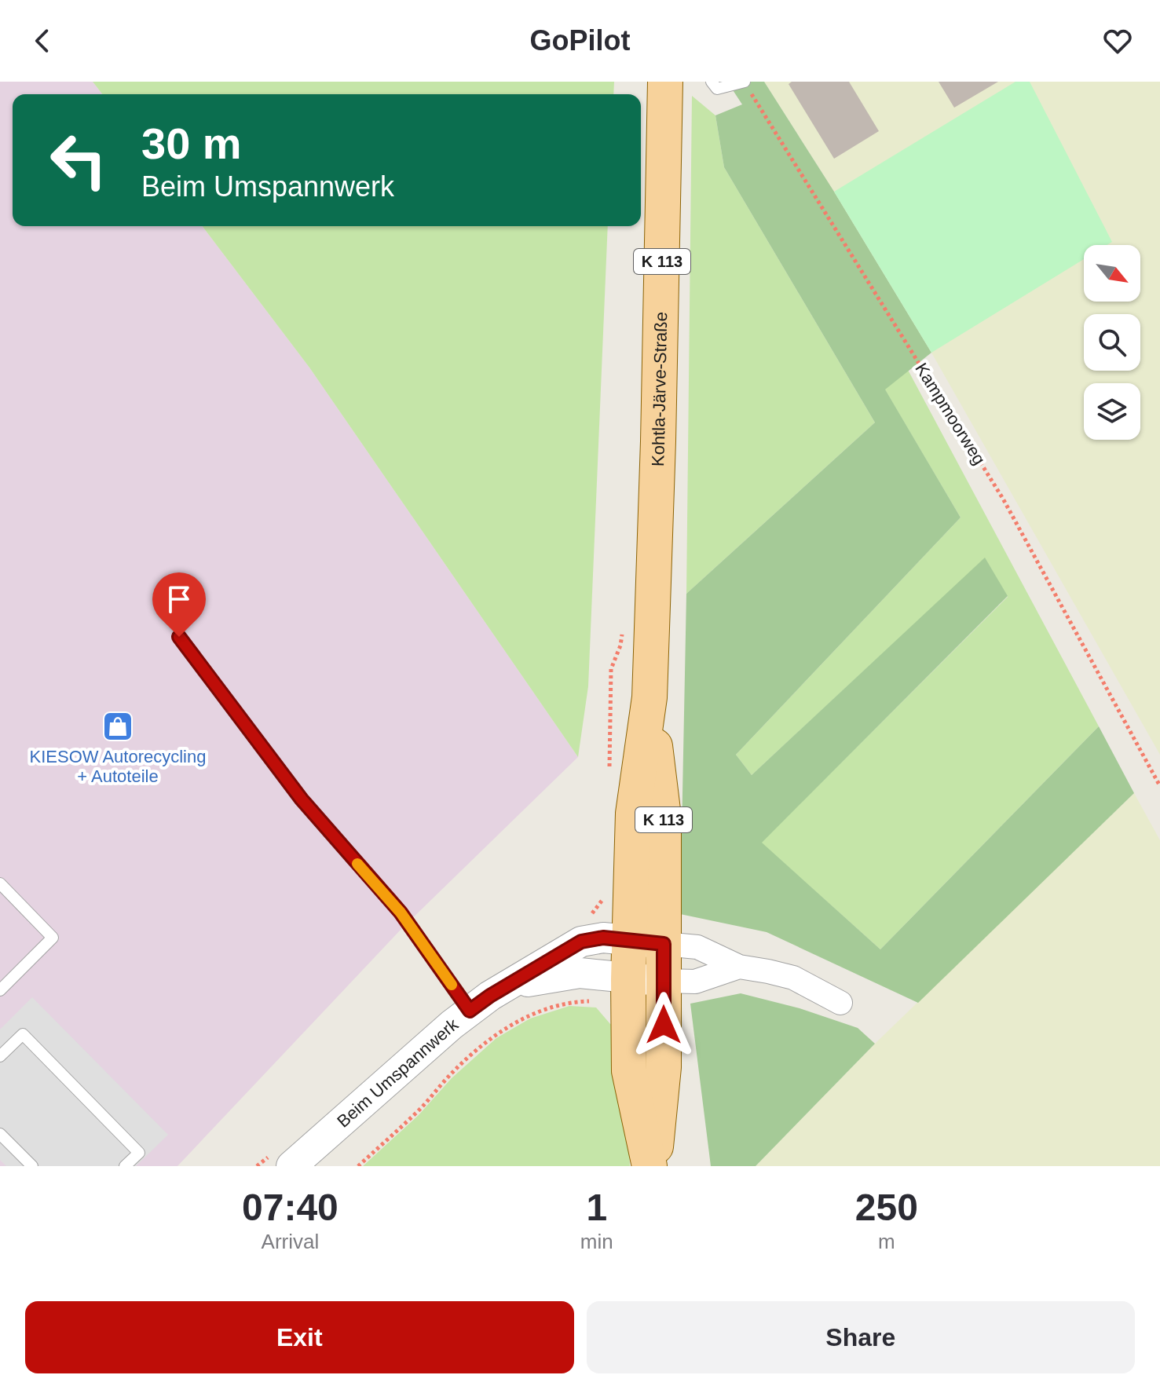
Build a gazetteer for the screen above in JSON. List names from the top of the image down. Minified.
{"streets":{"main road":["K 113","Kohtla-Järve-Straße"],"street":["Beim Umspannwerk"],"path":["Kampmoorweg"]},"crossings":[["Kohtla-Järve-Straße","Beim Umspannwerk"]],"places":{"shop":["KIESOW Autorecycling + Autoteile"]},"north":"bottom right","page":{"header":"GoPilot","turn":["30 m","Beim Umspannwerk"],"eta":["07:40","Arrival","1","min","250","m"],"buttons":["Exit","Share"]}}
